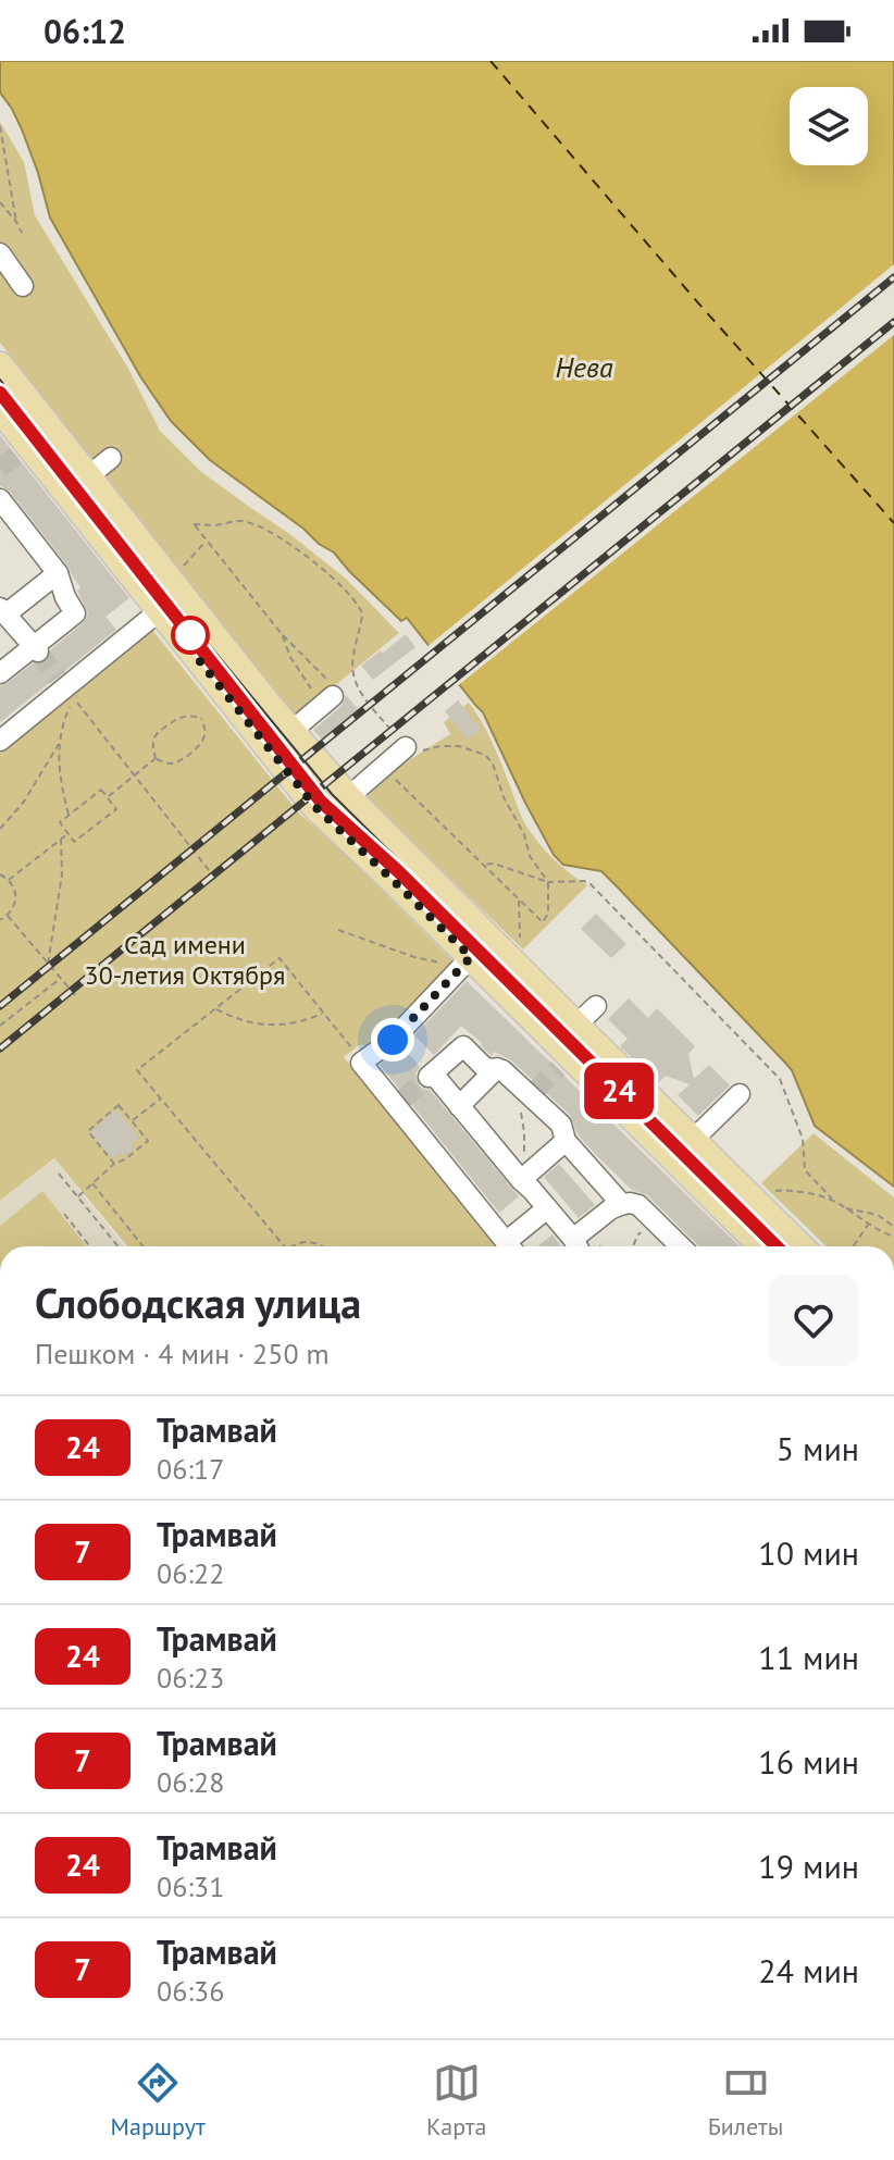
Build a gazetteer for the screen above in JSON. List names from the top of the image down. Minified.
{"water":["Нева"],"parks":["Сад имени 30-летия Октября"],"lines":["tram line 24"],"page":{"status":"06:12","on_map":"24","heading":["Слободская улица","Пешком · 4 мин · 250 m"],"list":[{"mark":"24","name":"Трамвай","note":"06:17","value":"5 мин"},{"mark":"7","name":"Трамвай","note":"06:22","value":"10 мин"},{"mark":"24","name":"Трамвай","note":"06:23","value":"11 мин"},{"mark":"7","name":"Трамвай","note":"06:28","value":"16 мин"},{"mark":"24","name":"Трамвай","note":"06:31","value":"19 мин"},{"mark":"7","name":"Трамвай","note":"06:36","value":"24 мин"}],"tabs":["Маршрут","Карта","Билеты"]}}
